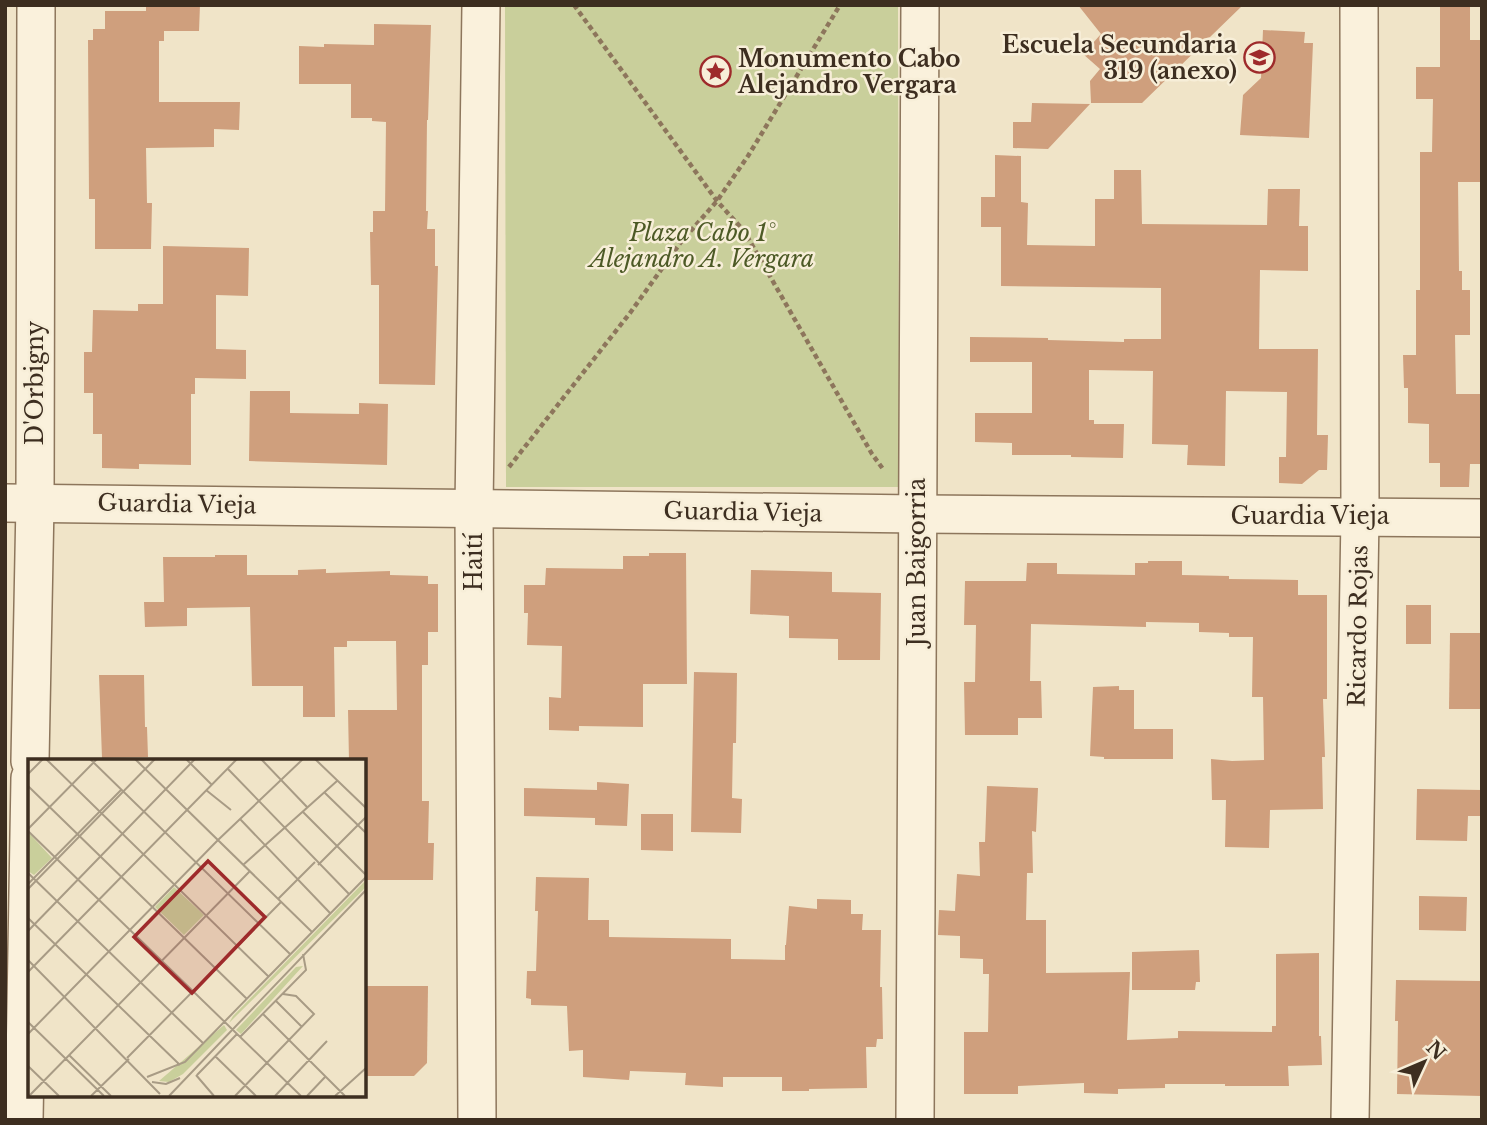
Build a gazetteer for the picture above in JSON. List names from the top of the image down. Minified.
{"streets":{"street":["D'Orbigny","Guardia Vieja","Haití","Juan Baigorria","Ricardo Rojas"]},"crossings":[["D'Orbigny","Guardia Vieja"],["Guardia Vieja","Haití"],["Guardia Vieja","Juan Baigorria"],["Guardia Vieja","Ricardo Rojas"]],"parks":["Plaza Cabo 1° Alejandro A. Vergara"],"places":{"school or university":["Escuela Secundaria 319 (anexo)"],"place":["Monumento Cabo Alejandro Vergara"]},"north":"top right"}
